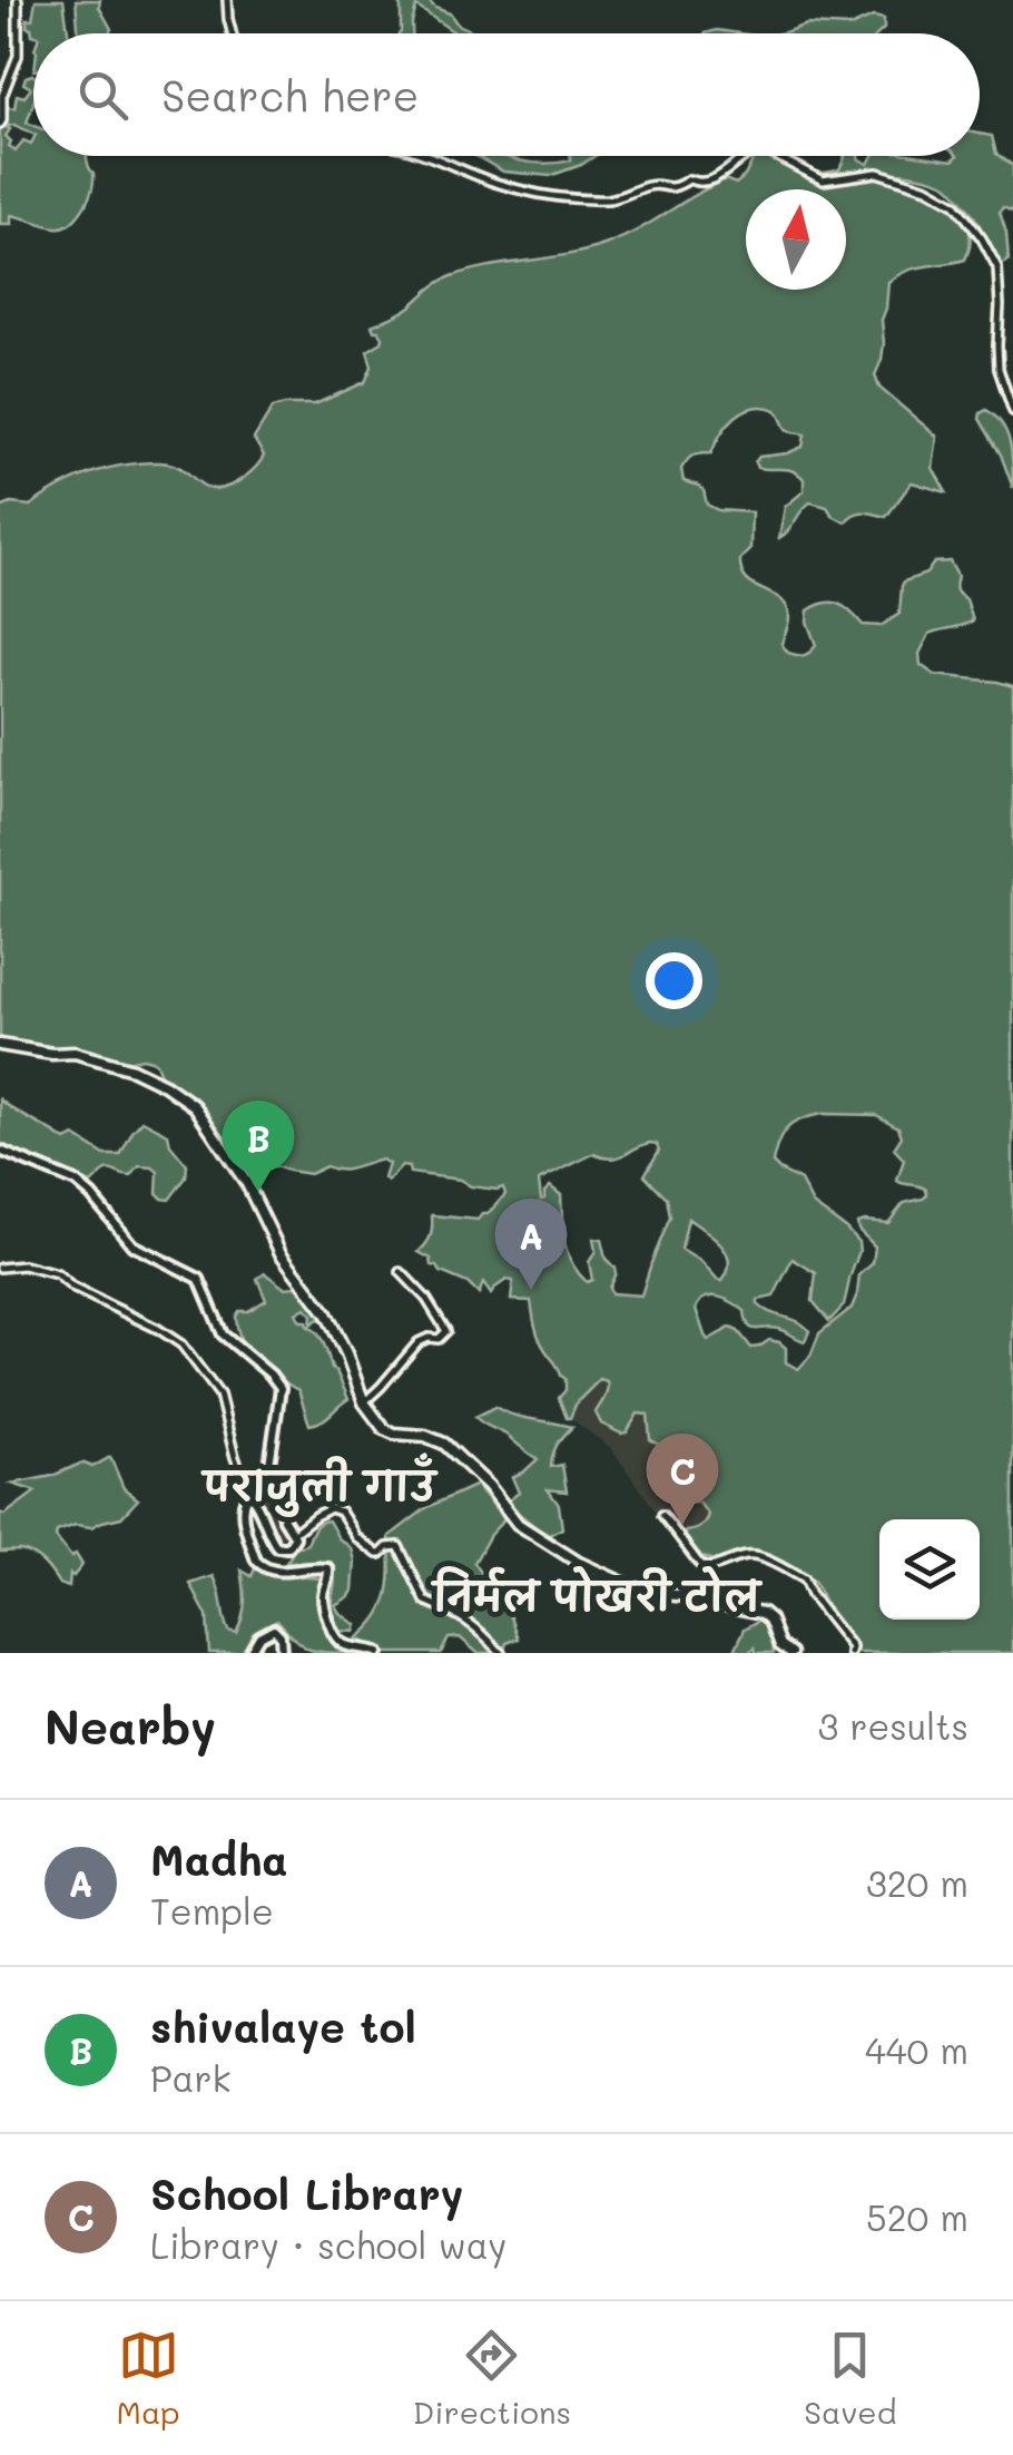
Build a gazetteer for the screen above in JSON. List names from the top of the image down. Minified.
{"districts":["पराजुली गाउँ","निर्मल पोखरी टोल"],"north":"top","page":{"search":"Search here","pins":["B","A","C"],"heading":["Nearby","3 results"],"list":[{"mark":"A","name":"Madha","note":"Temple","value":"320 m"},{"mark":"B","name":"shivalaye tol","note":"Park","value":"440 m"},{"mark":"C","name":"School Library","note":"Library · school way","value":"520 m"}],"nav":["Map","Directions","Saved"]}}
